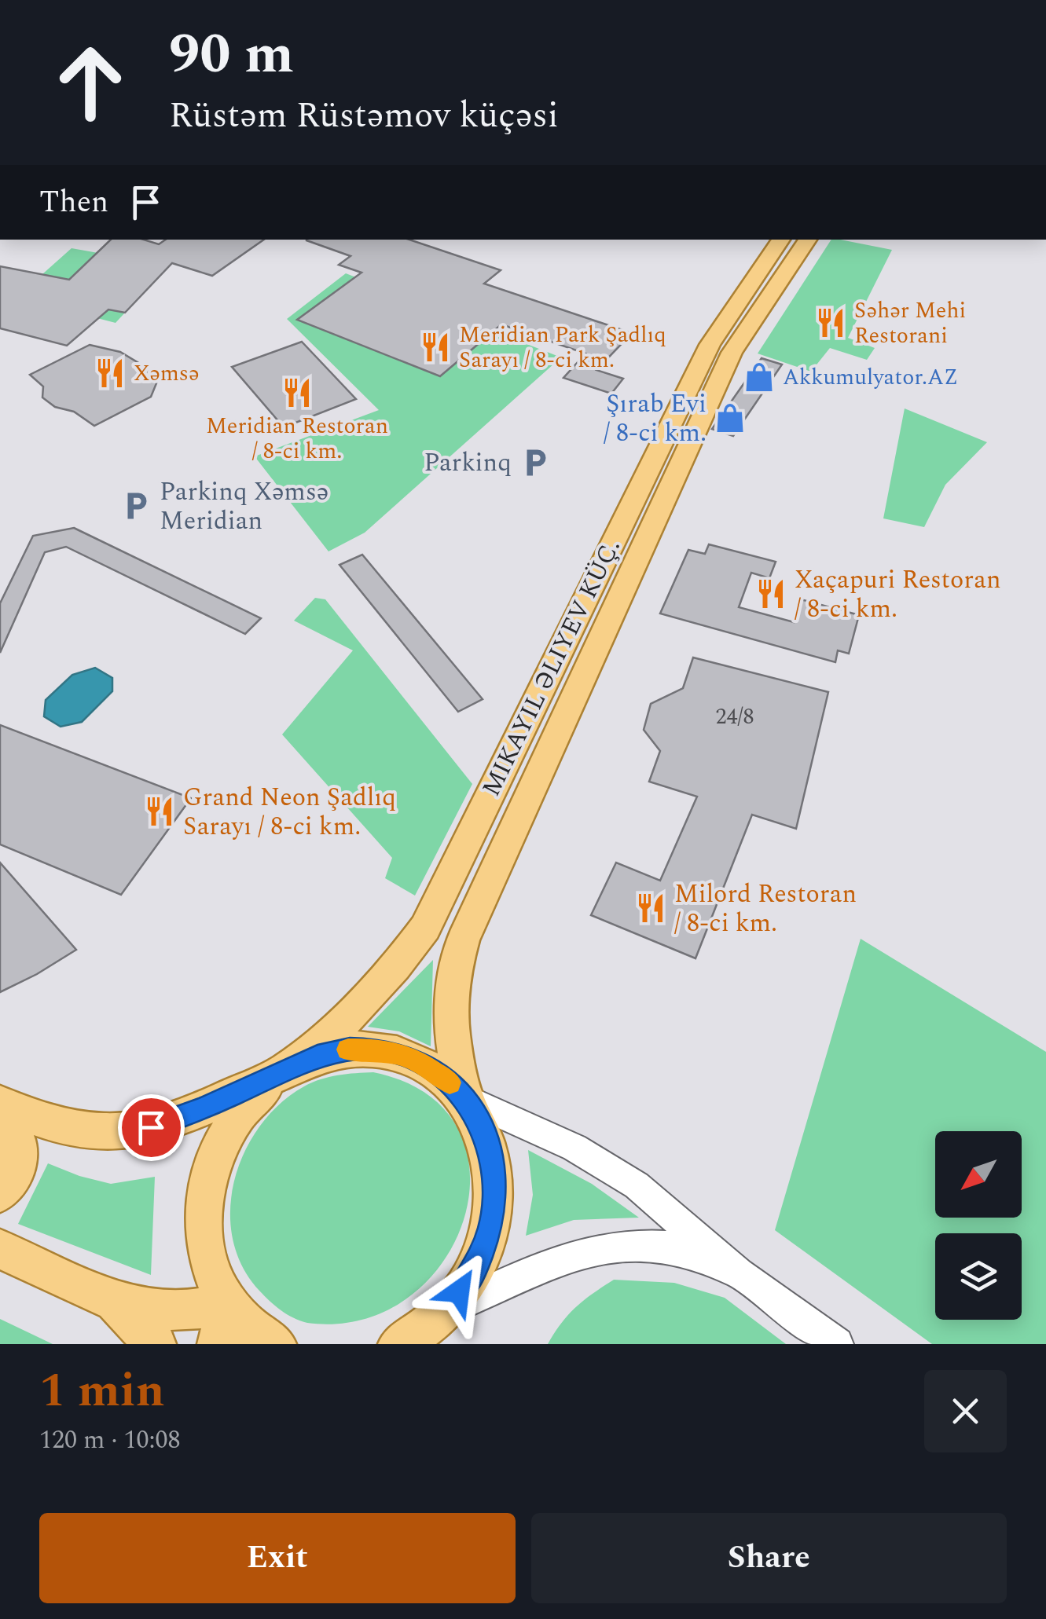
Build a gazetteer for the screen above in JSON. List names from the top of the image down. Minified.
{"places":{"restaurant":["Səhər Mehi Restorani","Meridian Park Şadlıq Sarayı / 8-ci km.","Xəmsə","Meridian Restoran / 8-ci km.","Xaçapuri Restoran / 8-ci km.","Grand Neon Şadlıq Sarayı / 8-ci km.","Milord Restoran / 8-ci km."],"shop":["Akkumulyator.AZ","Şırab Evi / 8-ci km."],"parking":["Parkinq","Parkinq Xəmsə Meridian"]},"house_numbers":["24/8"],"north":"bottom left","page":{"turn":["90 m","Rüstəm Rüstəmov küçəsi"],"then":"Then","heading":["1 min","120 m · 10:08"],"buttons":["Exit","Share"]}}
